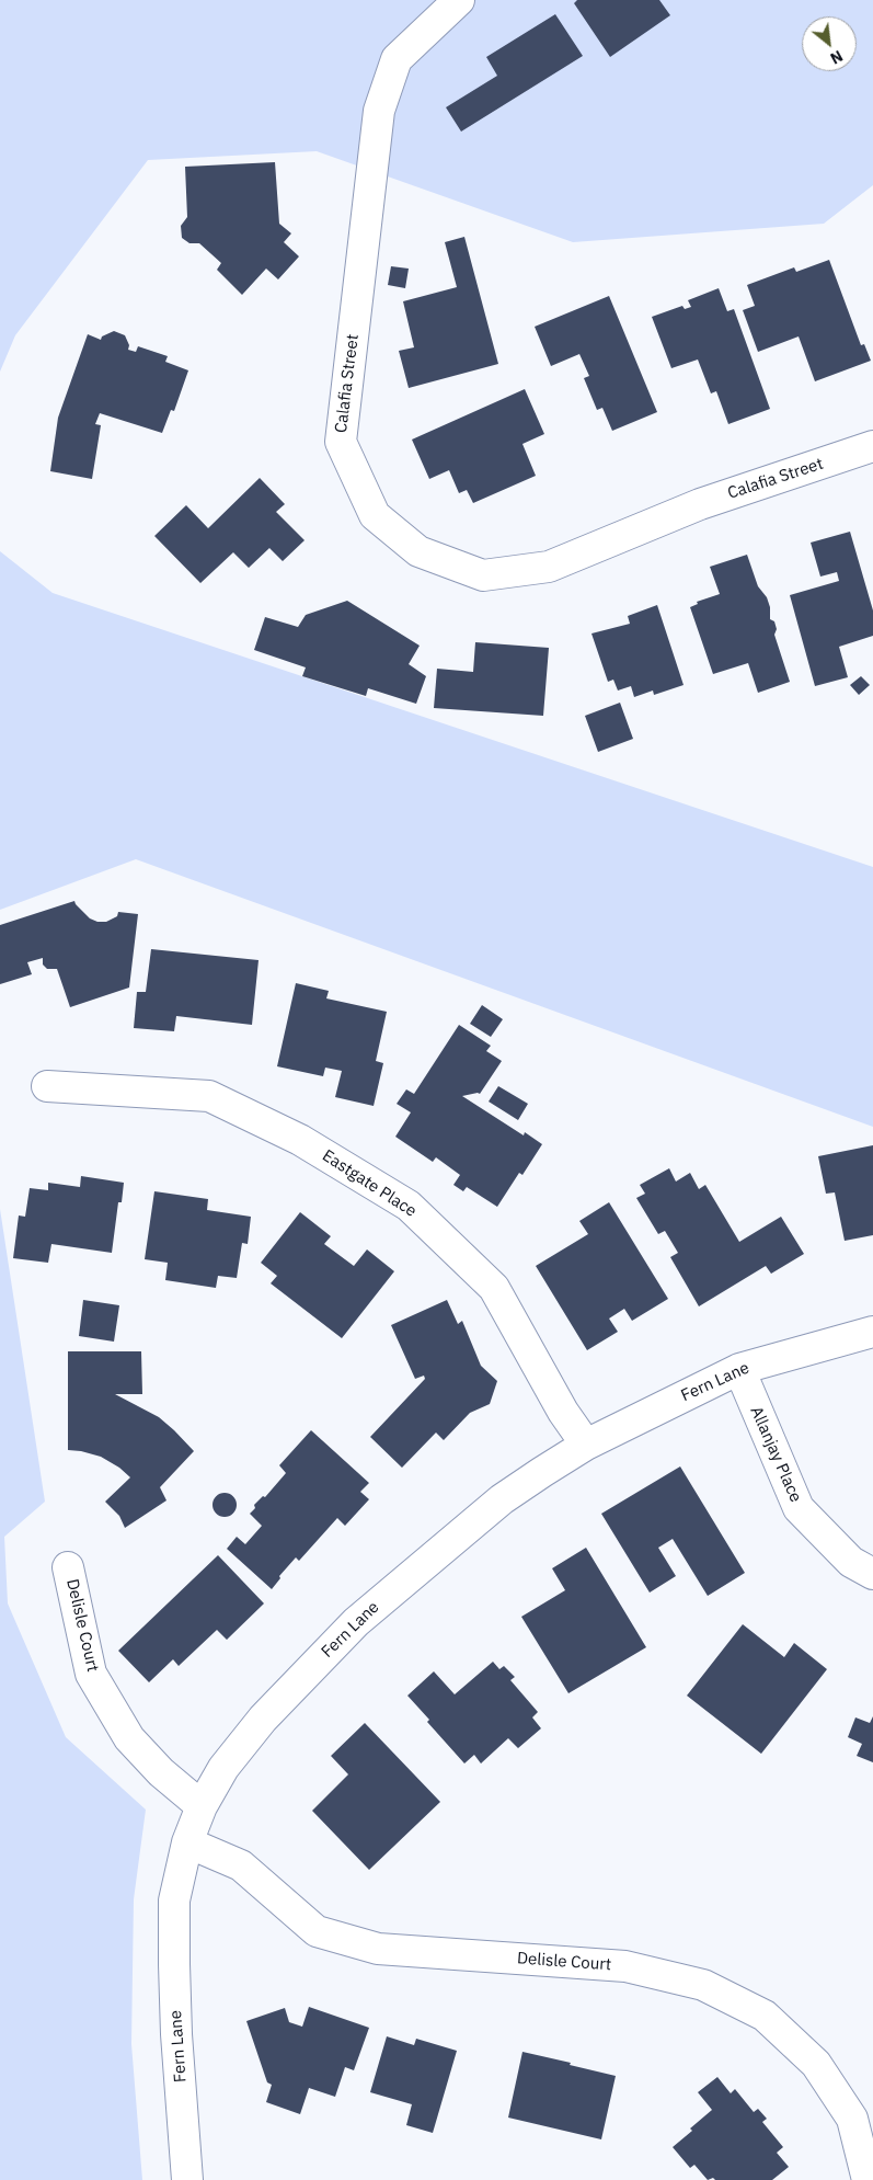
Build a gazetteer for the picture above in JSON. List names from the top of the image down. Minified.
{"streets":{"street":["Calafia Street","Eastgate Place","Fern Lane","Allanjay Place","Delisle Court"]},"crossings":[["Eastgate Place","Fern Lane"],["Fern Lane","Allanjay Place"],["Fern Lane","Delisle Court"]],"north":"bottom right"}
